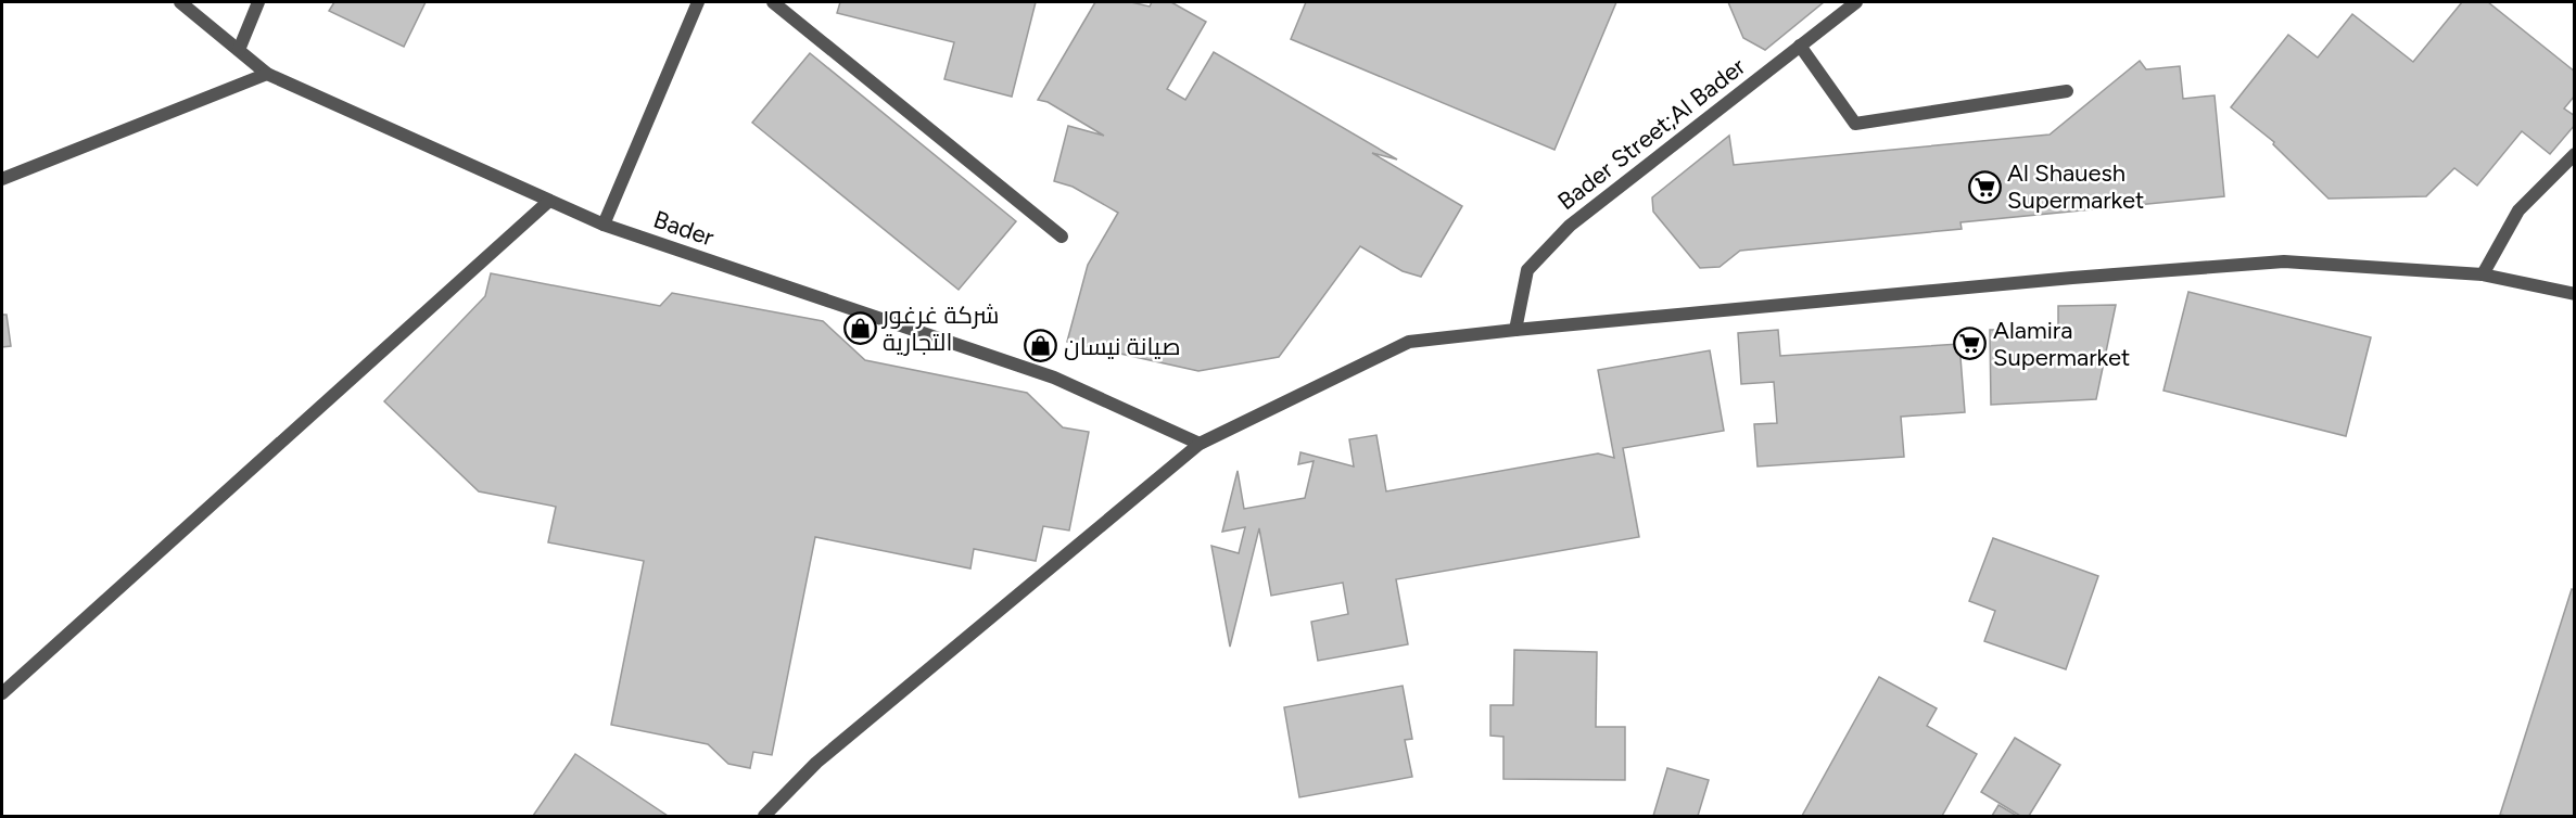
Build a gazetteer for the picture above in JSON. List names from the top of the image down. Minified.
{"streets":{"street":["Bader Street;Al Bader","Bader"]},"places":{"supermarket":["Al Shauesh Supermarket","Alamira Supermarket"],"shop":["شركة غرغور التجارية","صيانة نيسان"]}}
